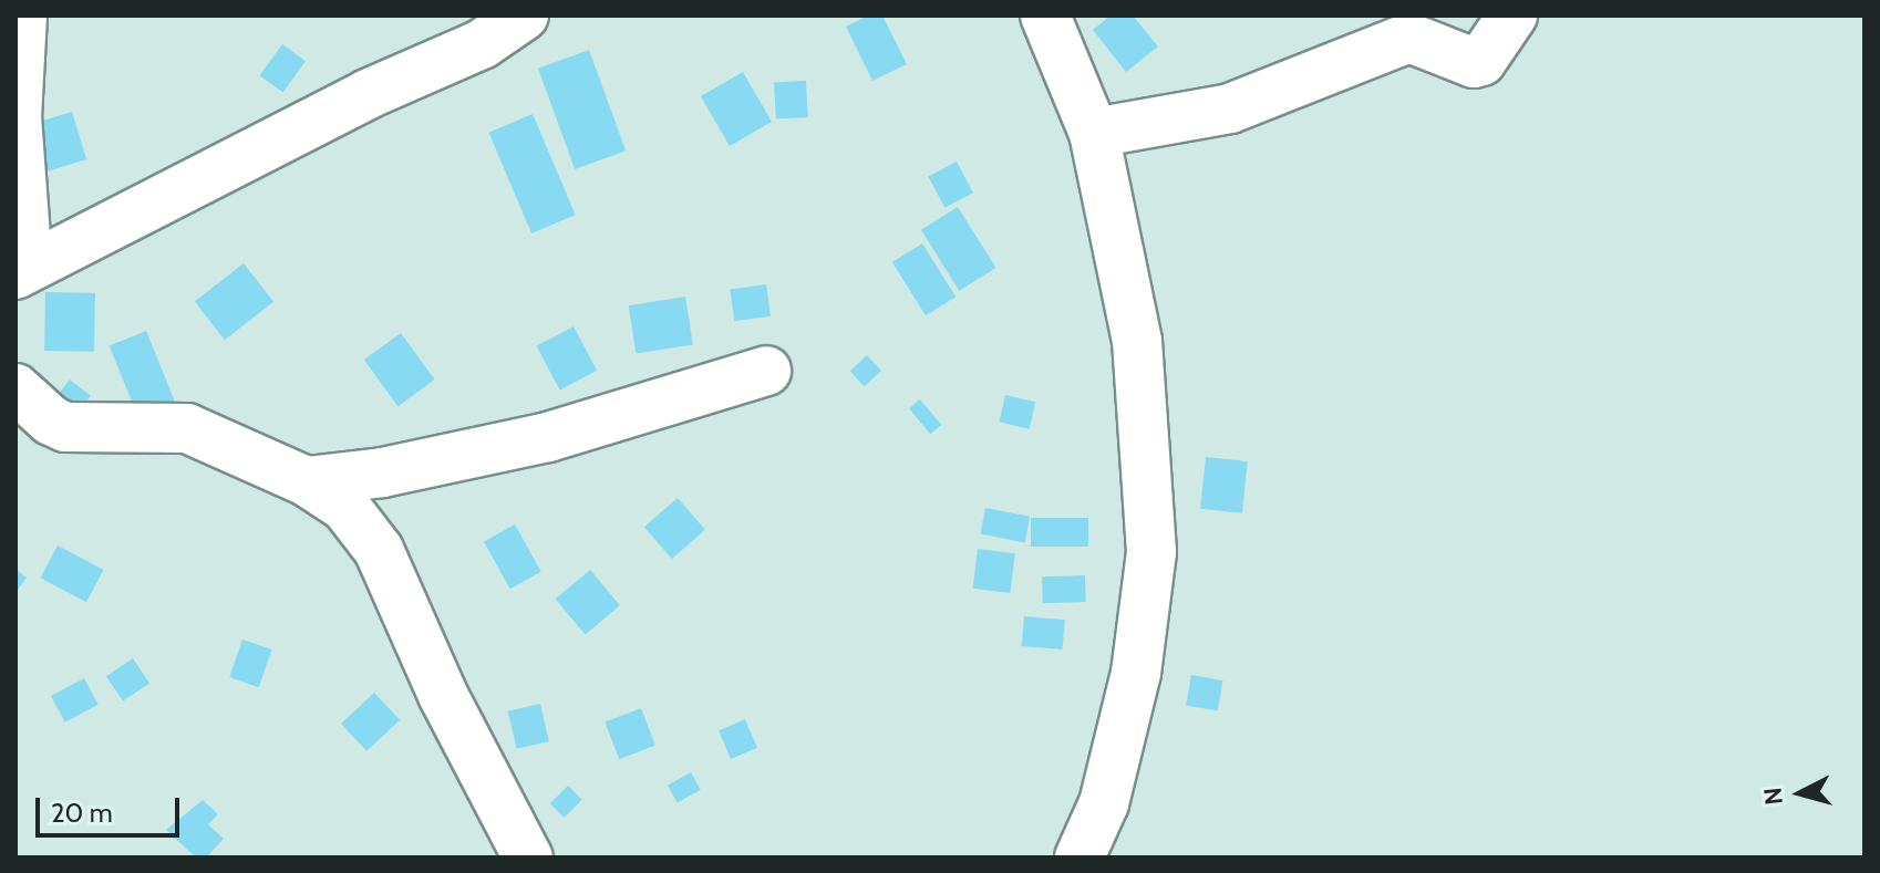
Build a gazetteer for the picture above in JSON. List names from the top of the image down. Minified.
{"scale_bar":"20 m","north":"left"}
